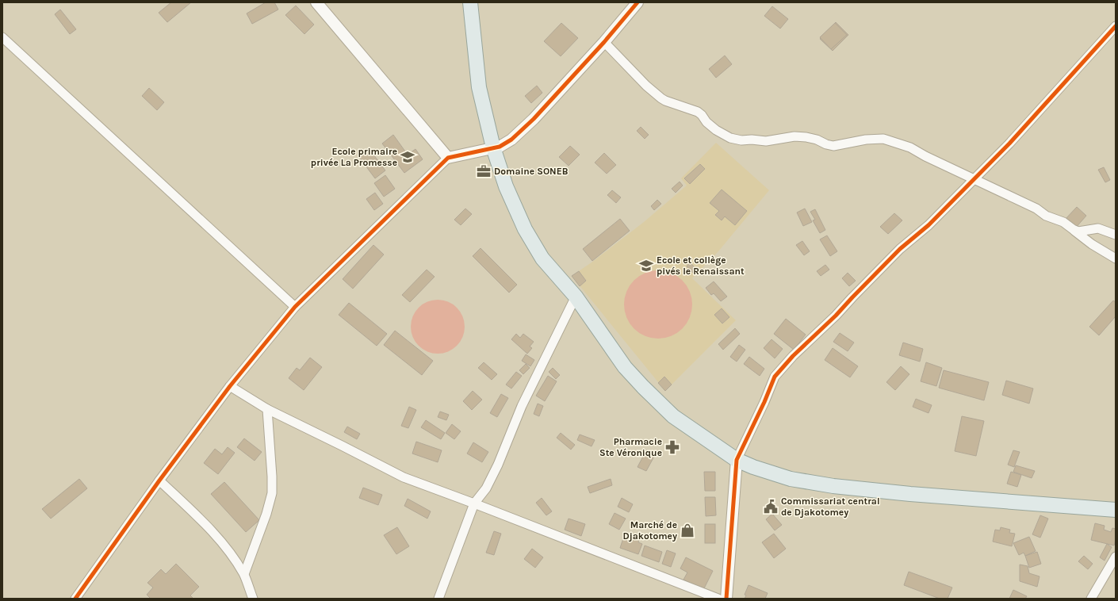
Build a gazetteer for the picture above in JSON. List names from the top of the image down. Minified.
{"places":{"school or university":["Ecole primaire privée La Promesse","Ecole et collège pivés le Renaissant"],"office":["Domaine SONEB"],"pharmacy":["Pharmacie Ste Véronique"],"public building":["Commissariat central de Djakotomey"],"shop":["Marché de Djakotomey"]}}
